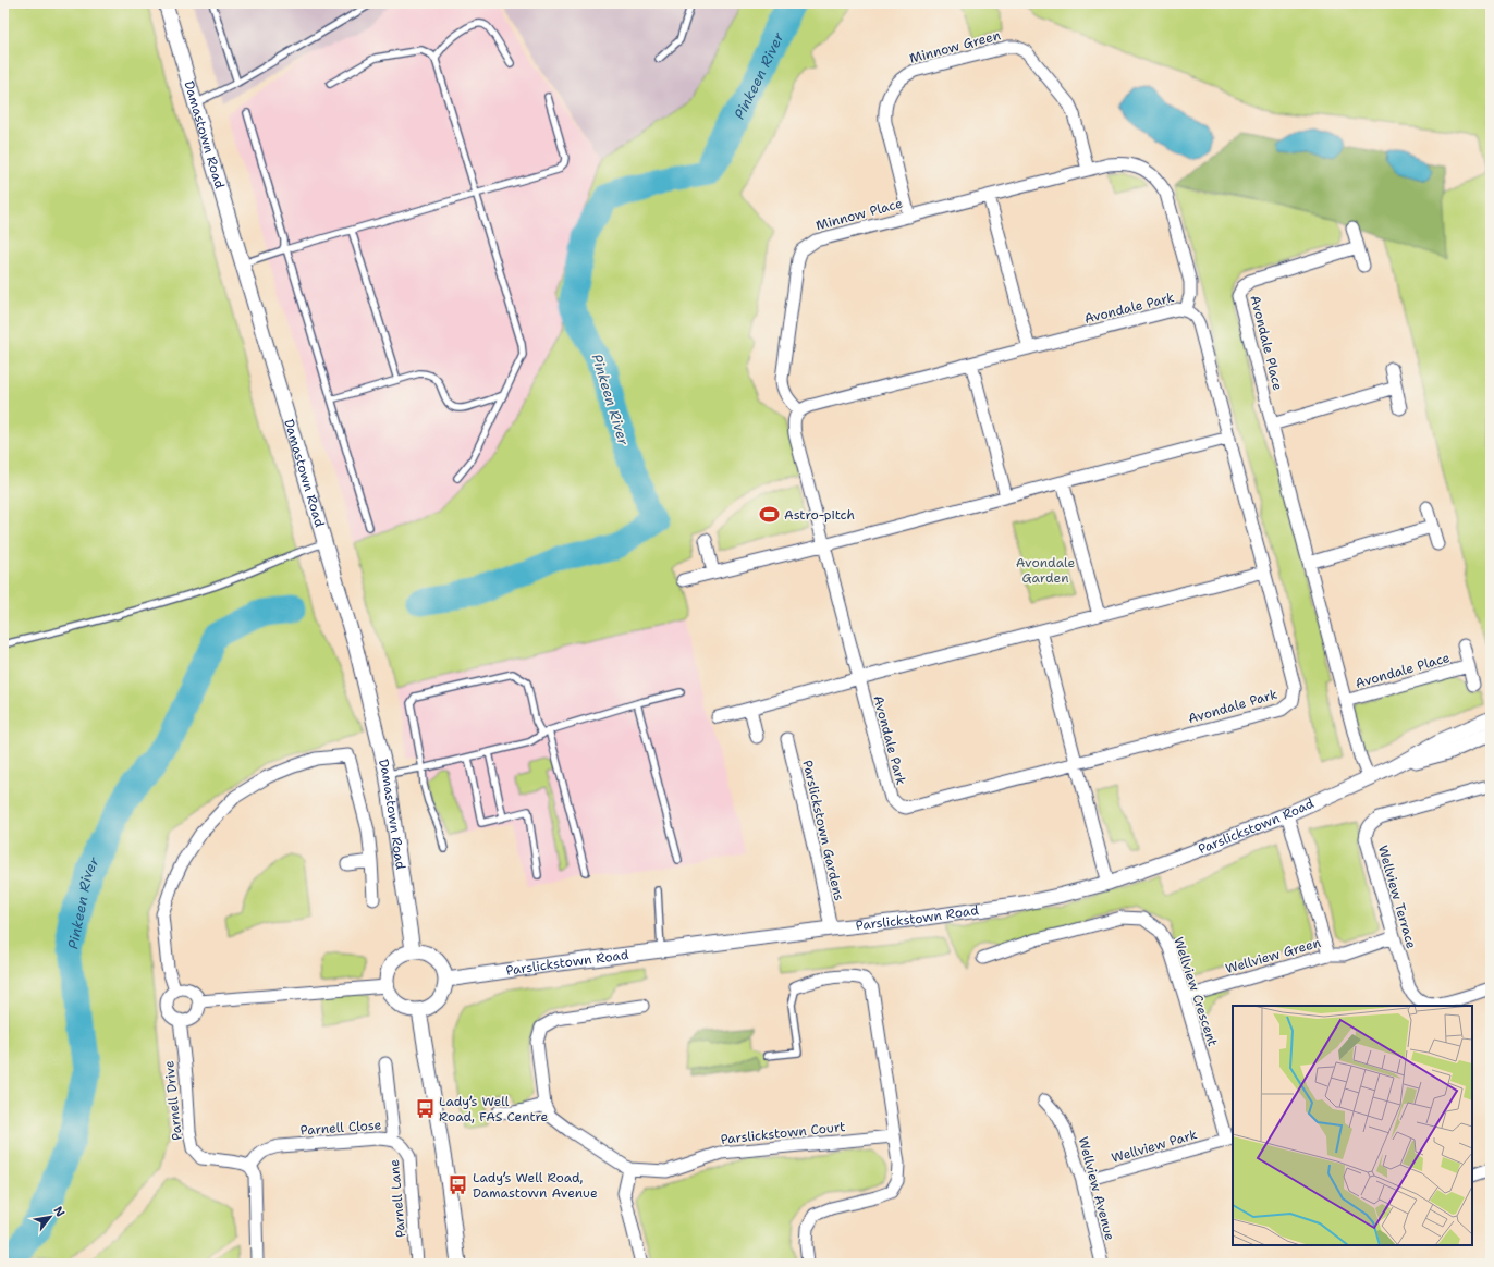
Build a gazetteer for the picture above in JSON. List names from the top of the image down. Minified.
{"streets":{"street":["Minnow Green","Damastown Road","Minnow Place","Avondale Park","Avondale Place","Parslickstown Road","Parslickstown Gardens","Wellview Terrace","Wellview Green","Wellview Crescent","Parnell Drive","Parnell Close","Parslickstown Court","Wellview Park","Wellview Avenue","Parnell Lane"]},"crossings":[["Minnow Green","Minnow Place"],["Damastown Road","Parslickstown Road"],["Minnow Place","Avondale Park"],["Avondale Place","Parslickstown Road"],["Parslickstown Road","Parslickstown Gardens"],["Wellview Terrace","Wellview Green"],["Wellview Green","Wellview Crescent"],["Wellview Crescent","Wellview Park"],["Parnell Drive","Parnell Close"],["Parnell Close","Parnell Lane"],["Wellview Park","Wellview Avenue"]],"water":["Pinkeen River"],"parks":["Avondale Garden"],"places":{"sports":["Astro-pitch"],"bus stop":["Lady’s Well Road, FAS Centre","Lady’s Well Road, Damastown Avenue"]},"north":"top right"}
